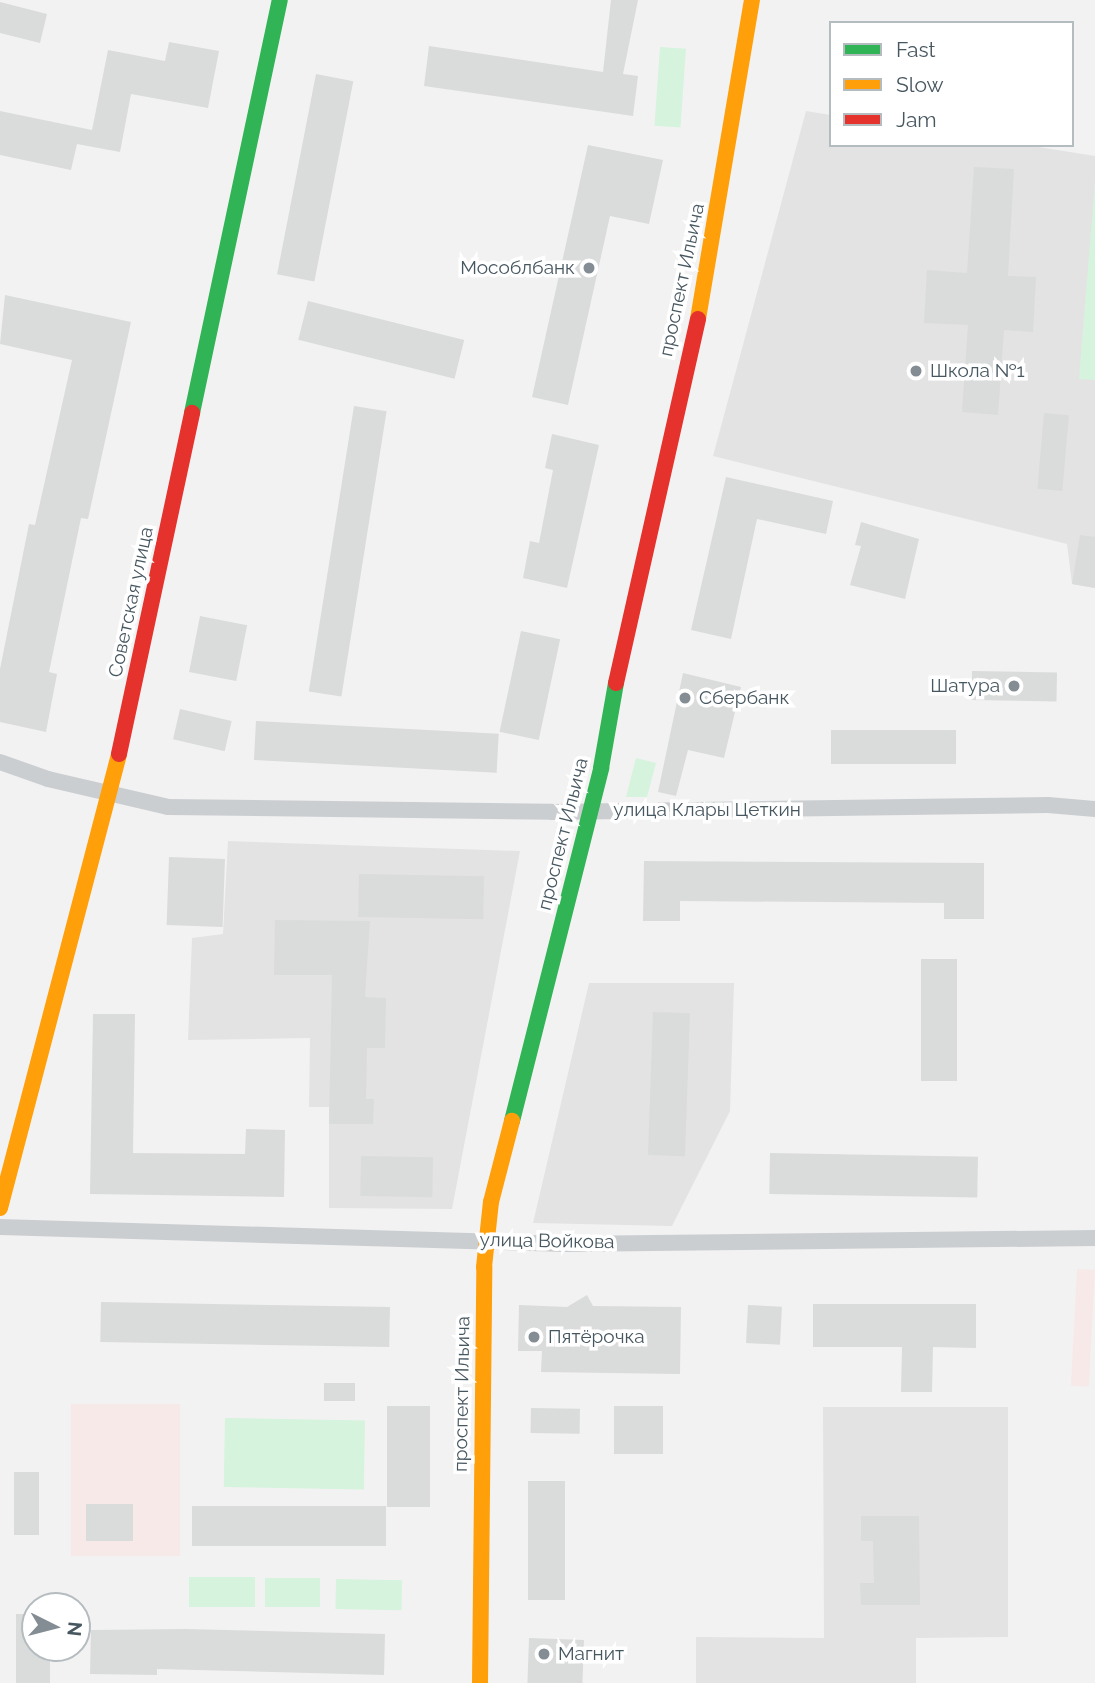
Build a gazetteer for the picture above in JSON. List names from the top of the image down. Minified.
{"streets":{"street":["проспект Ильича","Советская улица","улица Клары Цеткин","улица Войкова"]},"crossings":[["проспект Ильича","улица Клары Цеткин"],["проспект Ильича","улица Войкова"],["Советская улица","улица Клары Цеткин"]],"places":["Мособлбанк","Школа №1","Шатура","Сбербанк","Пятёрочка","Магнит"],"legend":["Fast","Slow","Jam"],"north":"right"}
